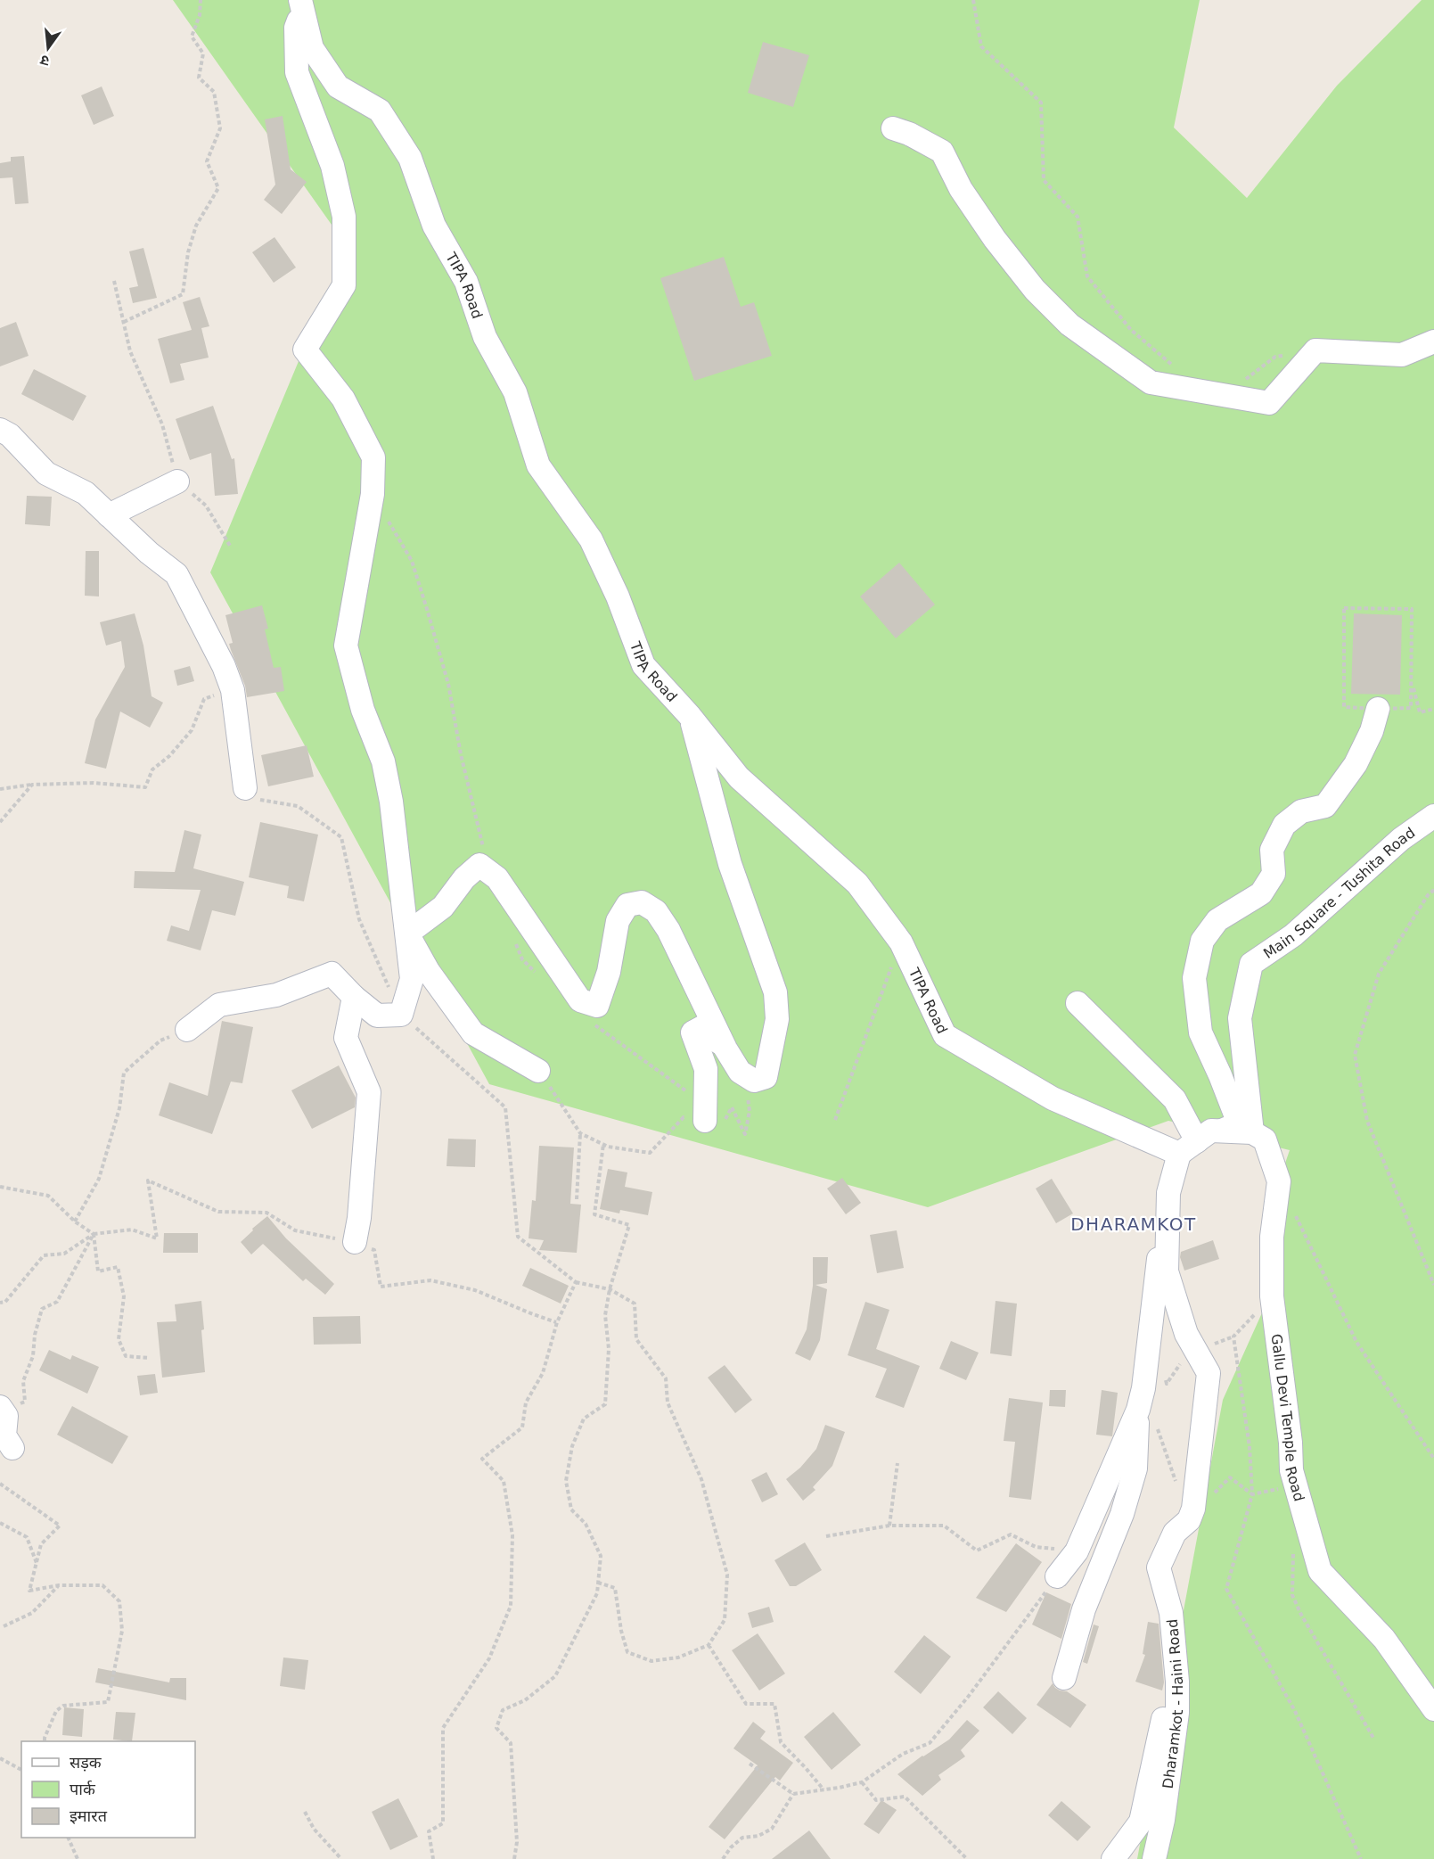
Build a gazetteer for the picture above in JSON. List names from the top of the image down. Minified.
{"streets":{"street":["TIPA Road","Main Square - Tushita Road","Gallu Devi Temple Road","Dharamkot - Haini Road"]},"crossings":[["Main Square - Tushita Road","Gallu Devi Temple Road"]],"districts":["DHARAMKOT"],"legend":["सड़क","पार्क","इमारत"],"north":"bottom"}
